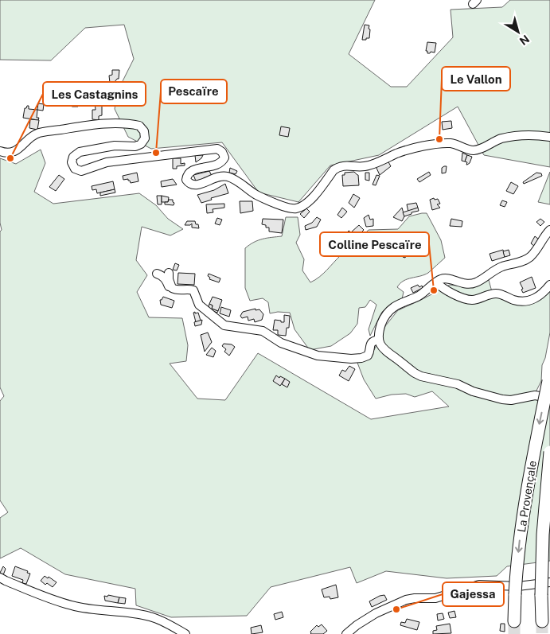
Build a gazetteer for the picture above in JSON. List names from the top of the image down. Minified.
{"streets":{"highway":["La Provençale"]},"places":["Le Vallon","Pescaïre","Les Castagnins","Colline Pescaïre","Gajessa"],"north":"bottom right"}
